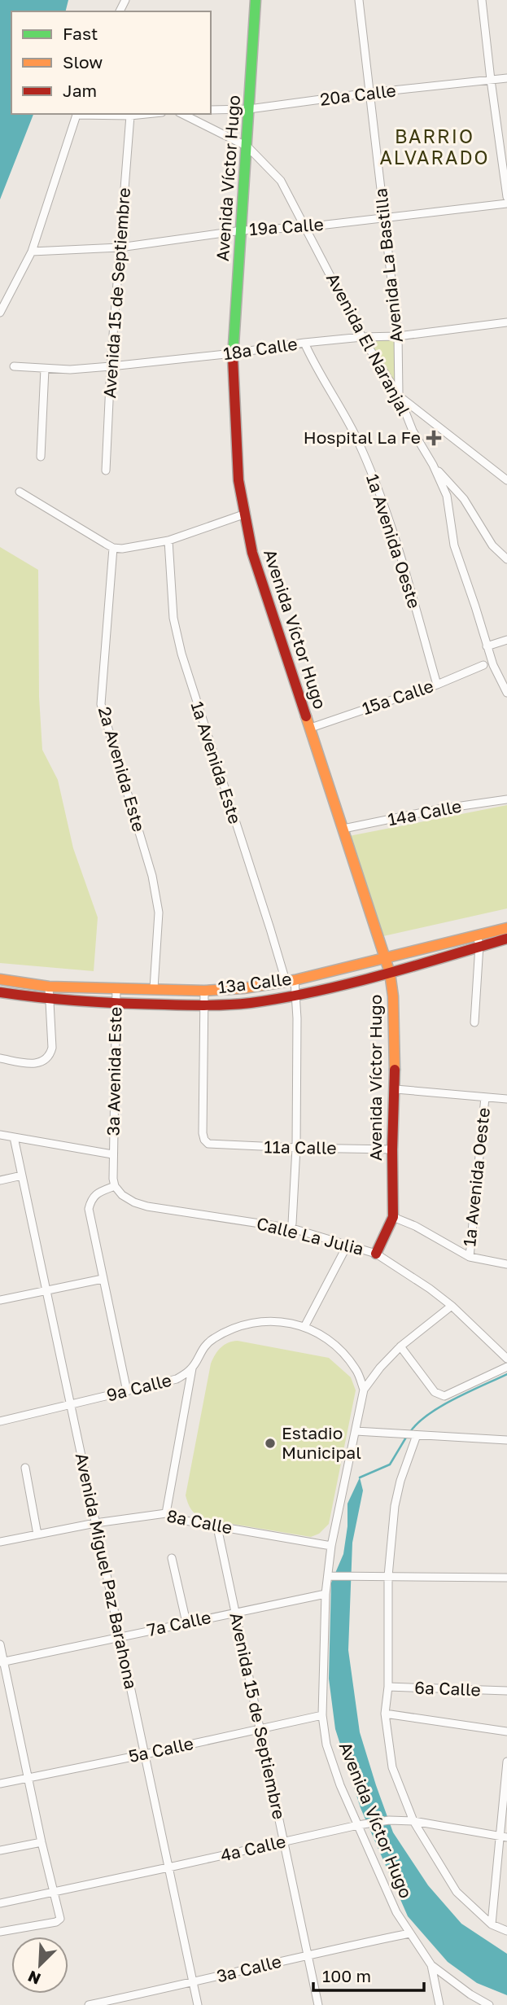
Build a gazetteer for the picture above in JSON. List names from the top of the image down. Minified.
{"streets":{"street":["20a Calle","Avenida Víctor Hugo","19a Calle","Avenida La Bastilla","Avenida 15 de Septiembre","Avenida El Naranjal","18a Calle","1a Avenida Oeste","15a Calle","1a Avenida Este","2a Avenida Este","14a Calle","13a Calle","3a Avenida Este","11a Calle","Calle La Julia","9a Calle","8a Calle","Avenida Miguel Paz Barahona","7a Calle","6a Calle","5a Calle","4a Calle","3a Calle"]},"crossings":[["20a Calle","Avenida Víctor Hugo"],["20a Calle","Avenida La Bastilla"],["Avenida Víctor Hugo","19a Calle"],["Avenida Víctor Hugo","Avenida El Naranjal"],["Avenida Víctor Hugo","18a Calle"],["Avenida Víctor Hugo","15a Calle"],["Avenida Víctor Hugo","14a Calle"],["Avenida Víctor Hugo","13a Calle"],["Avenida Víctor Hugo","11a Calle"],["Avenida Víctor Hugo","Calle La Julia"],["Avenida Víctor Hugo","9a Calle"],["Avenida Víctor Hugo","8a Calle"],["Avenida Víctor Hugo","7a Calle"],["Avenida Víctor Hugo","5a Calle"],["Avenida Víctor Hugo","4a Calle"],["Avenida Víctor Hugo","3a Calle"],["19a Calle","Avenida La Bastilla"],["19a Calle","Avenida 15 de Septiembre"],["19a Calle","Avenida El Naranjal"],["Avenida La Bastilla","Avenida El Naranjal"],["Avenida La Bastilla","18a Calle"],["Avenida 15 de Septiembre","18a Calle"],["Avenida 15 de Septiembre","8a Calle"],["Avenida 15 de Septiembre","7a Calle"],["Avenida 15 de Septiembre","5a Calle"],["Avenida 15 de Septiembre","4a Calle"],["Avenida 15 de Septiembre","3a Calle"],["Avenida El Naranjal","18a Calle"],["18a Calle","1a Avenida Oeste"],["1a Avenida Oeste","15a Calle"],["1a Avenida Este","13a Calle"],["1a Avenida Este","11a Calle"],["2a Avenida Este","13a Calle"],["13a Calle","3a Avenida Este"],["13a Calle","11a Calle"],["9a Calle","Avenida Miguel Paz Barahona"],["8a Calle","Avenida Miguel Paz Barahona"],["Avenida Miguel Paz Barahona","7a Calle"],["Avenida Miguel Paz Barahona","5a Calle"],["Avenida Miguel Paz Barahona","4a Calle"],["Avenida Miguel Paz Barahona","3a Calle"]],"districts":["BARRIO ALVARADO"],"places":{"health":["Hospital La Fe"],"other":["Estadio Municipal"]},"legend":["Fast","Slow","Jam"],"scale_bar":"100 m","north":"bottom left"}
